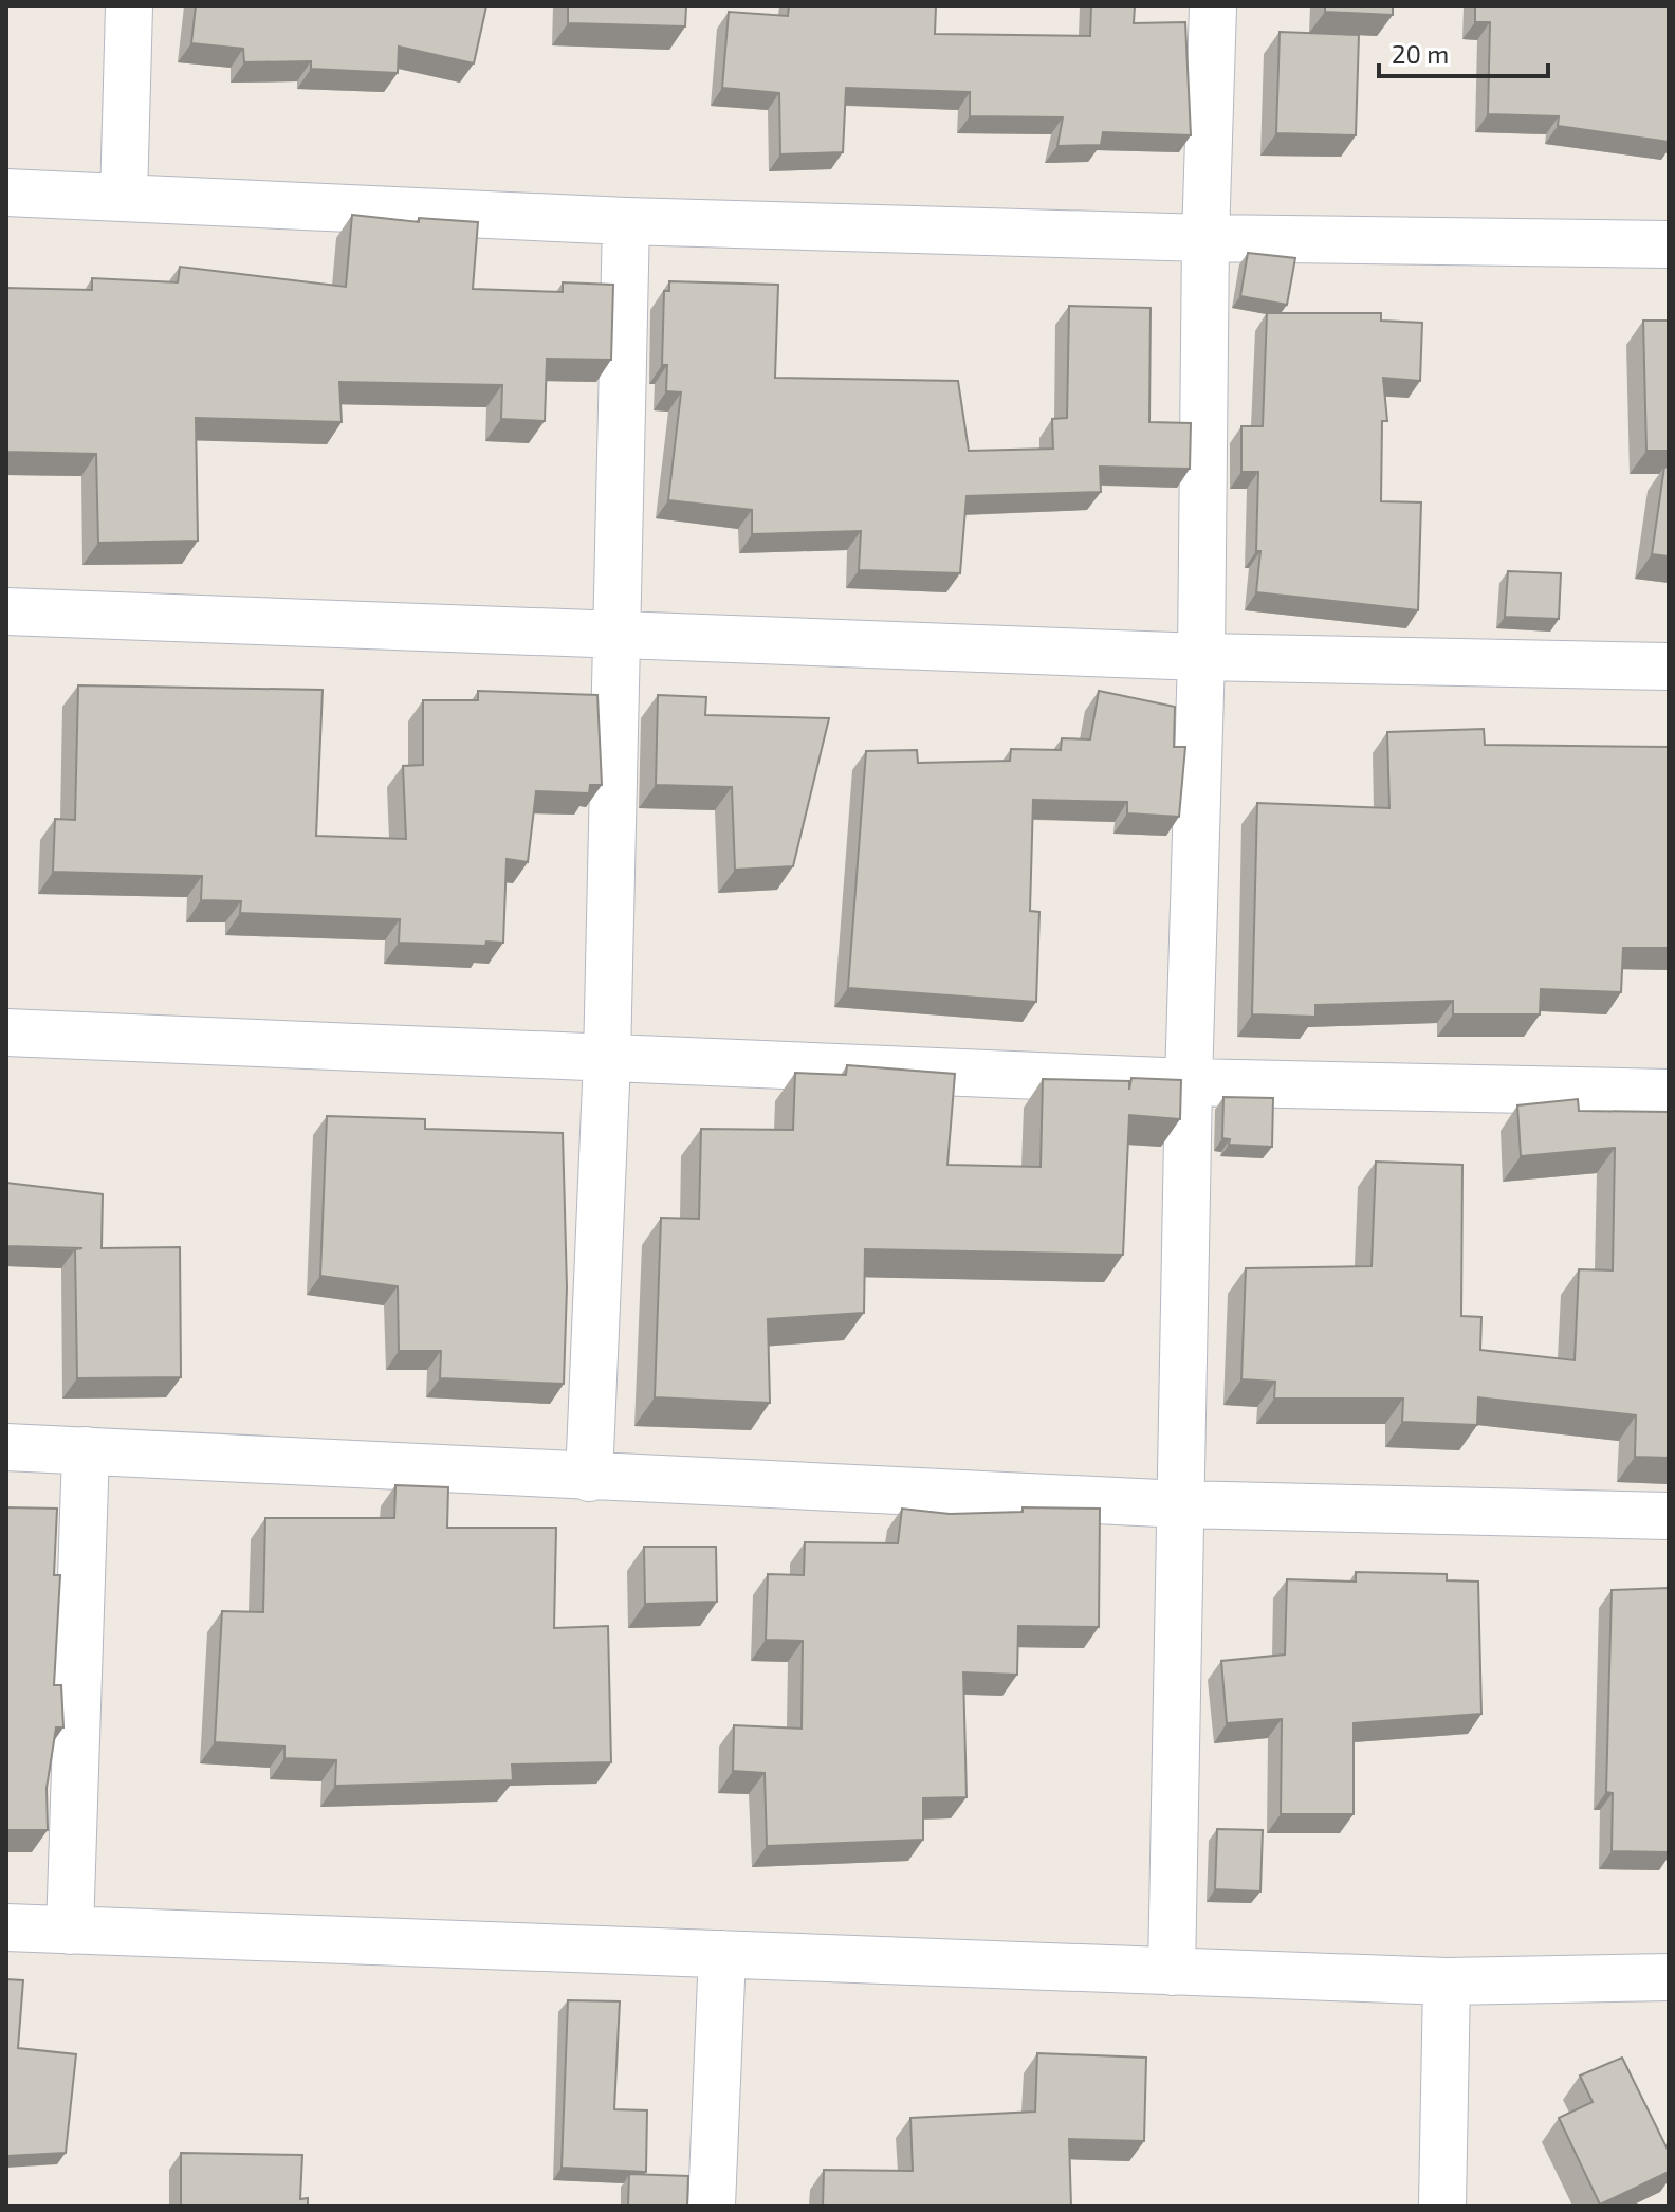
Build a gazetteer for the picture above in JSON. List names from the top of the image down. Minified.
{"scale_bar":"20 m"}
